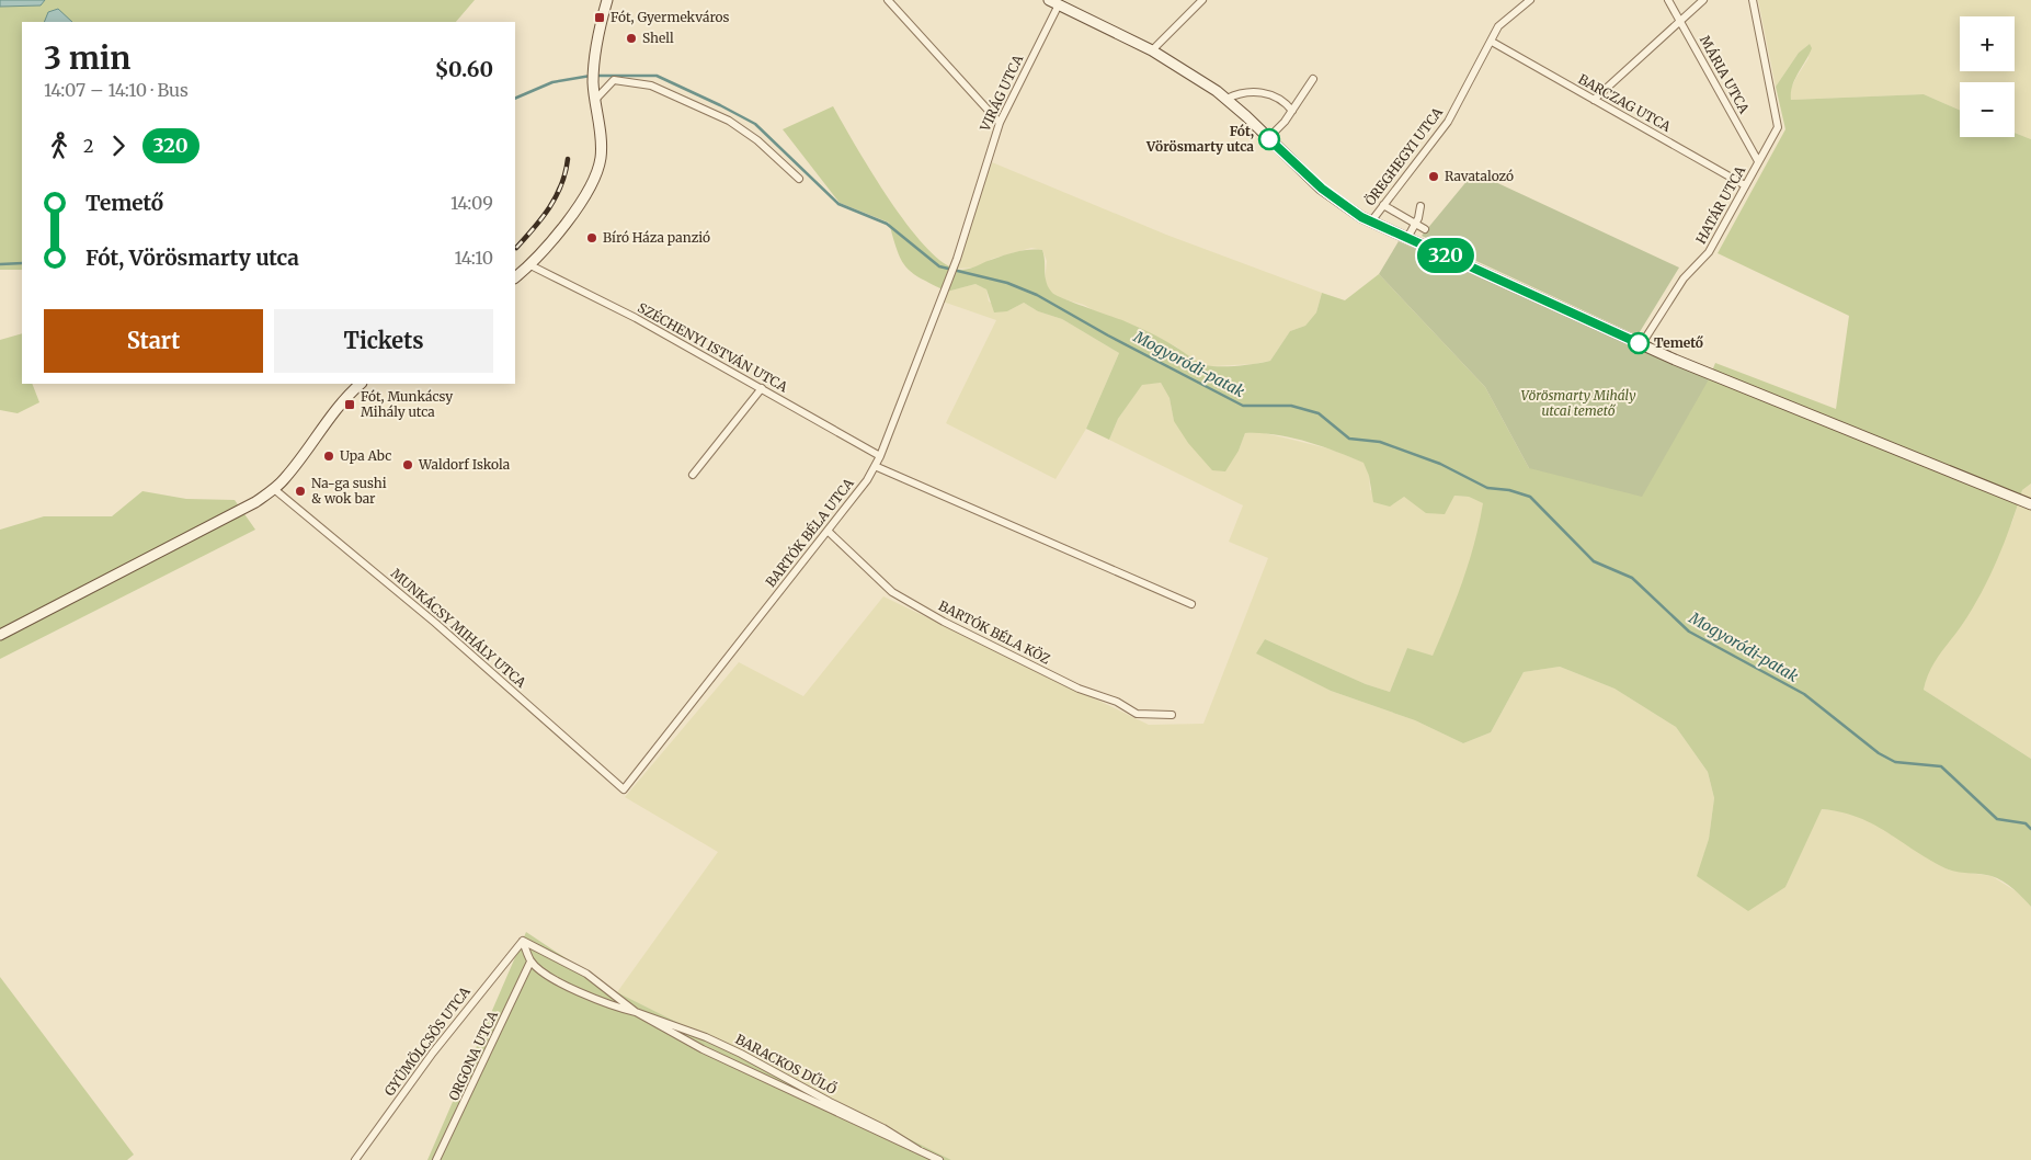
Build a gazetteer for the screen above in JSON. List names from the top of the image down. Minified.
{"streets":{"street":["MÁRIA UTCA","VIRÁG UTCA","BARCZAG UTCA","ÖREGHEGYI UTCA","HATÁR UTCA","SZÉCHENYI ISTVÁN UTCA","BARTÓK BÉLA UTCA","MUNKÁCSY MIHÁLY UTCA","BARTÓK BÉLA KÖZ","GYÜMÖLCSÖS UTCA","ORGONA UTCA","BARACKOS DŰLŐ"]},"crossings":[["MÁRIA UTCA","HATÁR UTCA"],["VIRÁG UTCA","BARTÓK BÉLA UTCA"],["BARCZAG UTCA","ÖREGHEGYI UTCA"],["BARCZAG UTCA","HATÁR UTCA"],["SZÉCHENYI ISTVÁN UTCA","BARTÓK BÉLA UTCA"],["BARTÓK BÉLA UTCA","MUNKÁCSY MIHÁLY UTCA"],["BARTÓK BÉLA UTCA","BARTÓK BÉLA KÖZ"],["GYÜMÖLCSÖS UTCA","BARACKOS DŰLŐ"],["ORGONA UTCA","BARACKOS DŰLŐ"]],"water":["Mogyoródi-patak"],"parks":["Vörösmarty Mihály utcai temető"],"places":{"transit":["Fót, Gyermekváros","Fót, Munkácsy Mihály utca"],"other":["Shell","Fót, Vörösmarty utca","Ravatalozó","Bíró Háza panzió","Temető","Upa Abc","Waldorf Iskola","Na-ga sushi & wok bar"]},"lines":["bus line 320"],"page":{"on_map":"320","map_buttons":["+","−"],"heading":["3 min","14:07 – 14:10 · Bus","$0.60"],"legs":["2","320"],"list":[{"name":"Temető","value":"14:09"},{"name":"Fót, Vörösmarty utca","value":"14:10"}],"buttons":["Start","Tickets"]}}
